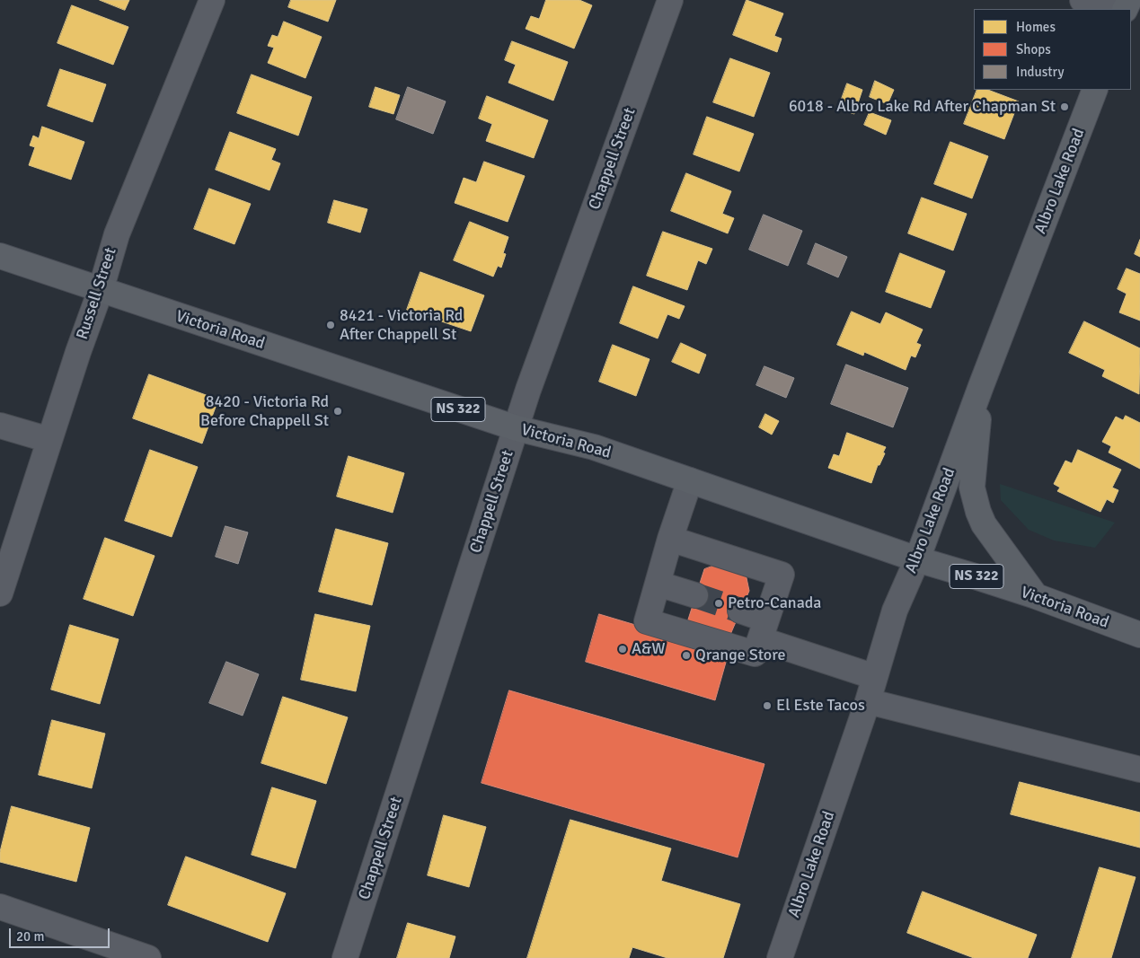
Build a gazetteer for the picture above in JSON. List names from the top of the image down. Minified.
{"streets":{"main road":["Albro Lake Road","Victoria Road","NS 322"],"street":["Chappell Street","Russell Street"]},"crossings":[["Chappell Street","Victoria Road"],["Albro Lake Road","Victoria Road"],["Russell Street","Victoria Road"]],"places":["6018 - Albro Lake Rd After Chapman St","8421 - Victoria Rd After Chappell St","8420 - Victoria Rd Before Chappell St","Petro-Canada","A&W","Qrange Store","El Este Tacos"],"legend":["Homes","Shops","Industry"],"scale_bar":"20 m"}
